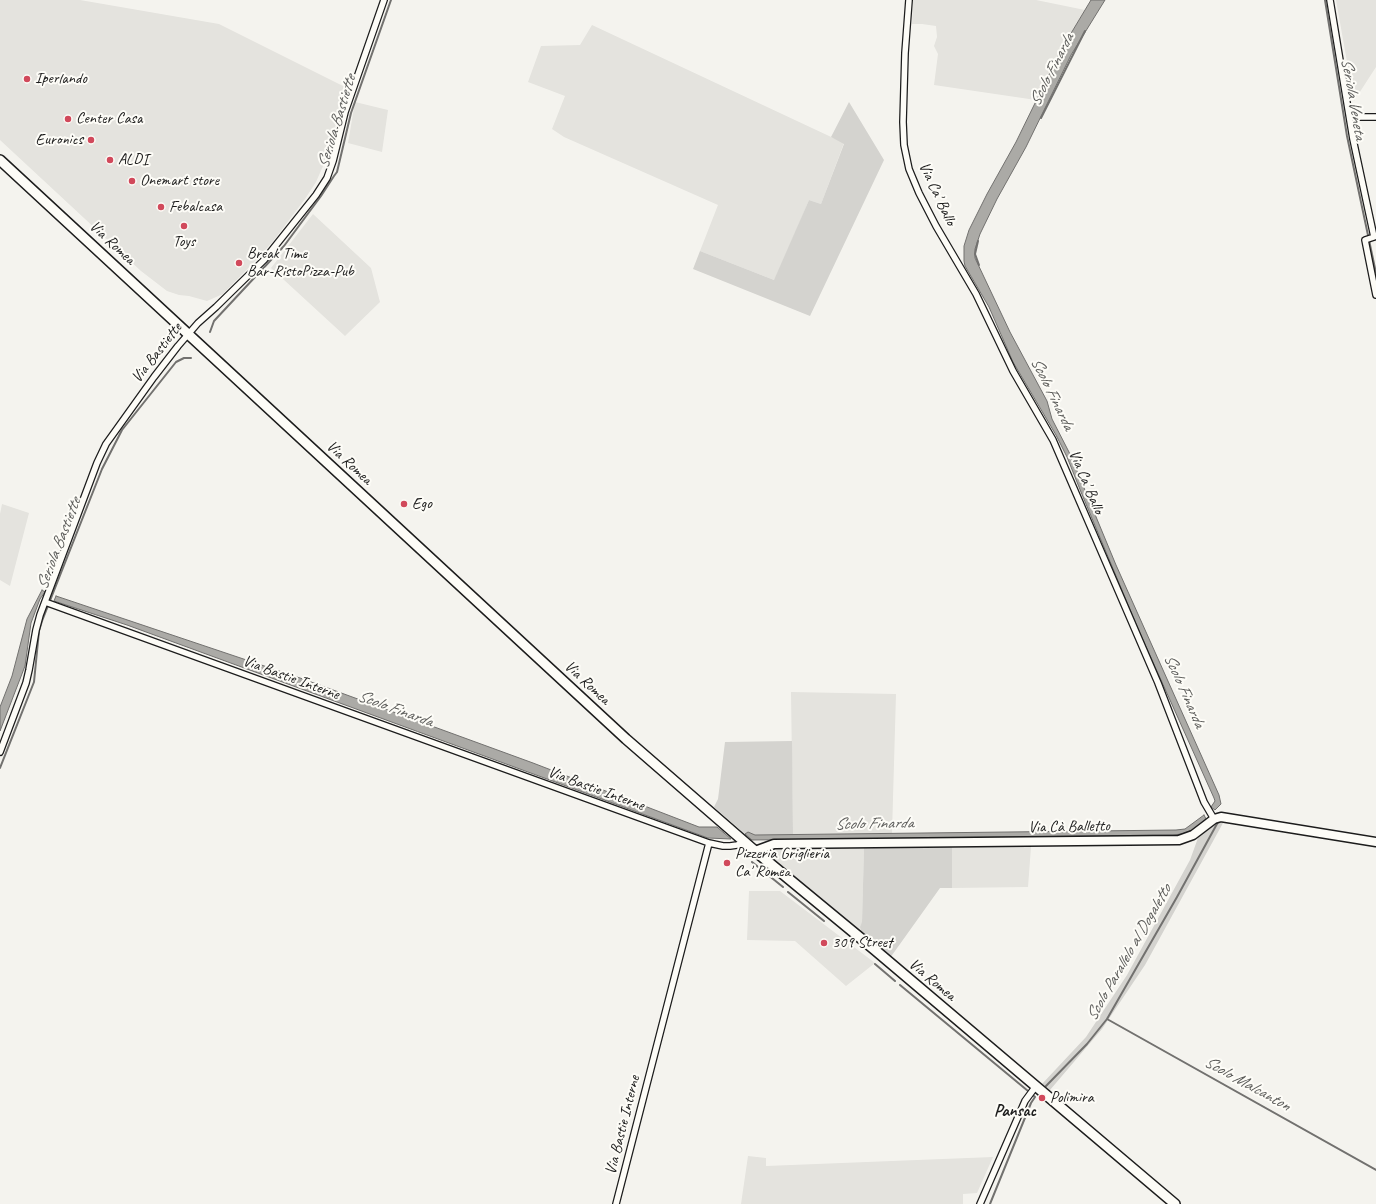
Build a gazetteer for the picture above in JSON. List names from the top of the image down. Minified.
{"streets":{"main road":["Via Romea"],"street":["Via Ca' Ballo","Via Bastiette","Via Bastie Interne","Via Cà Balletto"]},"crossings":[["Via Ca' Ballo","Via Cà Balletto"],["Via Romea","Via Bastiette"],["Via Romea","Via Bastie Interne"],["Via Romea","Via Cà Balletto"],["Via Bastiette","Via Bastie Interne"]],"districts":["Pansac"],"water":["Scolo Finarda","Seriola Veneta","Seriola Bastiette","Scolo Parallelo al Dogaletto","Scolo Malcanton"],"places":["Iperlando","Center Casa","Euronics","ALDI","Onemart store","Febalcasa","Toys","Break Time Bar-RistoPizza-Pub","Ego","Pizzeria Griglieria Ca' Romea","309 Street","Polimira"]}
